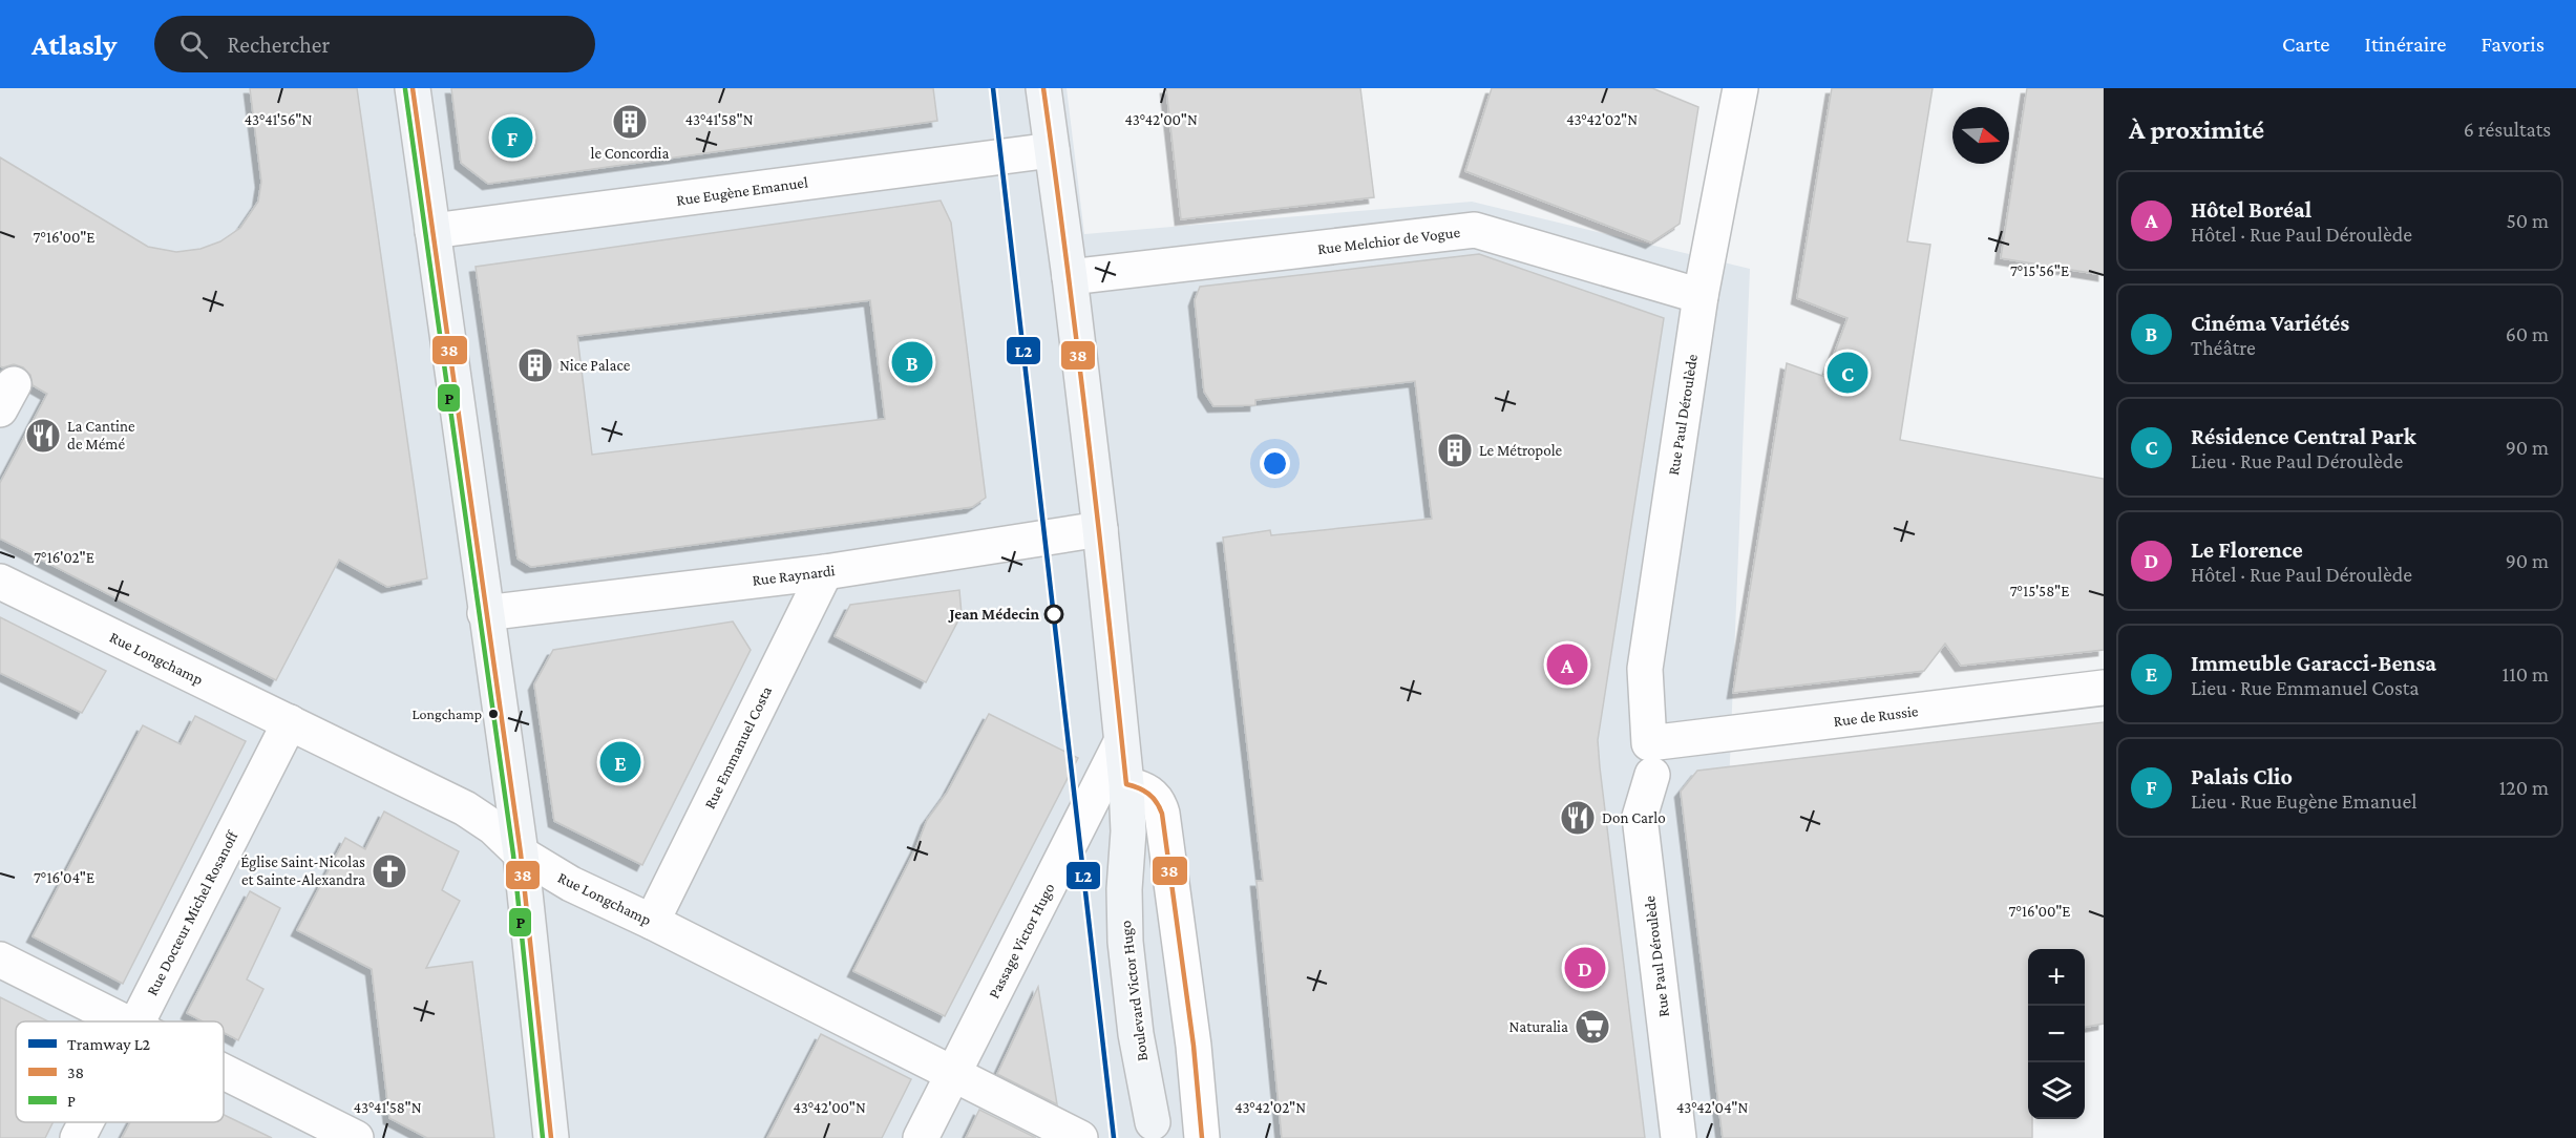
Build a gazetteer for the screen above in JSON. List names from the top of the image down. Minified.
{"streets":{"main road":["Boulevard Victor Hugo"],"street":["Rue Eugène Emanuel","Rue Melchior de Vogue","Rue Paul Déroulède","Rue Raynardi","Rue Longchamp","Rue de Russie","Rue Emmanuel Costa","Rue Docteur Michel Rosanoff","Passage Victor Hugo"]},"crossings":[["Rue Eugène Emanuel","Boulevard Victor Hugo"],["Rue Melchior de Vogue","Rue Paul Déroulède"],["Rue Melchior de Vogue","Boulevard Victor Hugo"],["Rue Paul Déroulède","Rue de Russie"],["Rue Raynardi","Rue Emmanuel Costa"],["Rue Raynardi","Boulevard Victor Hugo"],["Rue Longchamp","Rue Emmanuel Costa"],["Rue Longchamp","Rue Docteur Michel Rosanoff"],["Rue Longchamp","Passage Victor Hugo"],["Passage Victor Hugo","Boulevard Victor Hugo"]],"places":{"building":["le Concordia","Nice Palace","Le Métropole"],"restaurant":["La Cantine de Mémé","Don Carlo"],"other":["Jean Médecin","Longchamp"],"church":["Église Saint-Nicolas et Sainte-Alexandra"],"supermarket":["Naturalia"]},"lines":["tram line L2","transit line 38","transit line P"],"legend":["Tramway L2","38","P"],"north":"right","page":{"header":"Atlasly","search":"Rechercher","nav":["Carte","Itinéraire","Favoris"],"heading":["À proximité","6 résultats"],"pins":["F","B","C","A","E","D"],"list":[{"mark":"A","name":"Hôtel Boréal","note":"Hôtel · Rue Paul Déroulède","value":"50 m"},{"mark":"B","name":"Cinéma Variétés","note":"Théâtre","value":"60 m"},{"mark":"C","name":"Résidence Central Park","note":"Lieu · Rue Paul Déroulède","value":"90 m"},{"mark":"D","name":"Le Florence","note":"Hôtel · Rue Paul Déroulède","value":"90 m"},{"mark":"E","name":"Immeuble Garacci-Bensa","note":"Lieu · Rue Emmanuel Costa","value":"110 m"},{"mark":"F","name":"Palais Clio","note":"Lieu · Rue Eugène Emanuel","value":"120 m"}],"map_buttons":["+","−"]},"coordinates":["43°41'56\"N","43°41'58\"N","43°42'00\"N","43°42'02\"N","7°16'00\"E","7°15'56\"E","7°16'02\"E","7°15'58\"E","7°16'04\"E","43°42'04\"N"]}
